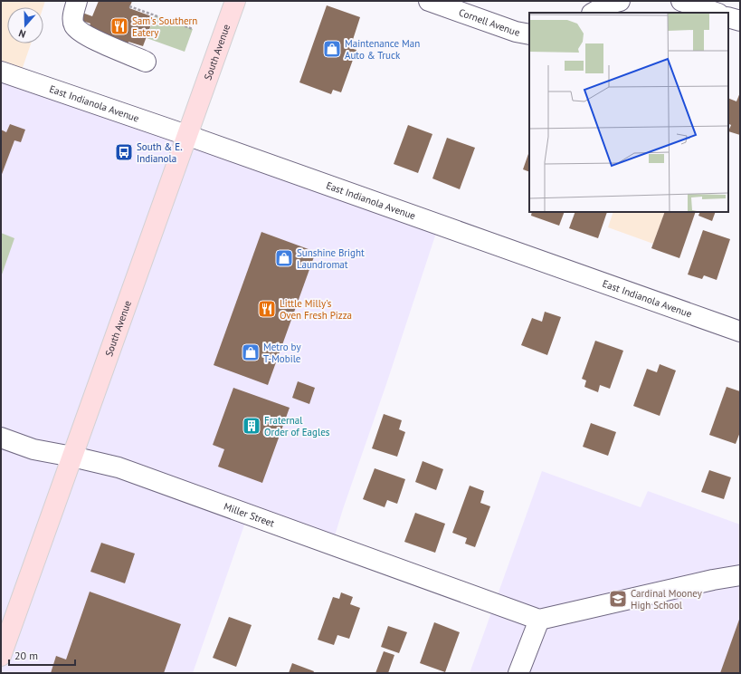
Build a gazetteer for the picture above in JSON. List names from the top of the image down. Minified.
{"streets":{"main road":["South Avenue"],"street":["Cornell Avenue","East Indianola Avenue","Miller Street"]},"crossings":[["South Avenue","East Indianola Avenue"],["South Avenue","Miller Street"]],"places":{"restaurant":["Sam's Southern Eatery","Little Milly's Oven Fresh Pizza"],"shop":["Maintenance Man Auto & Truck","Sunshine Bright Laundromat","Metro by T-Mobile"],"bus stop":["South & E. Indianola"],"building":["Fraternal Order of Eagles"],"school or university":["Cardinal Mooney High School"]},"scale_bar":"20 m","north":"bottom"}
